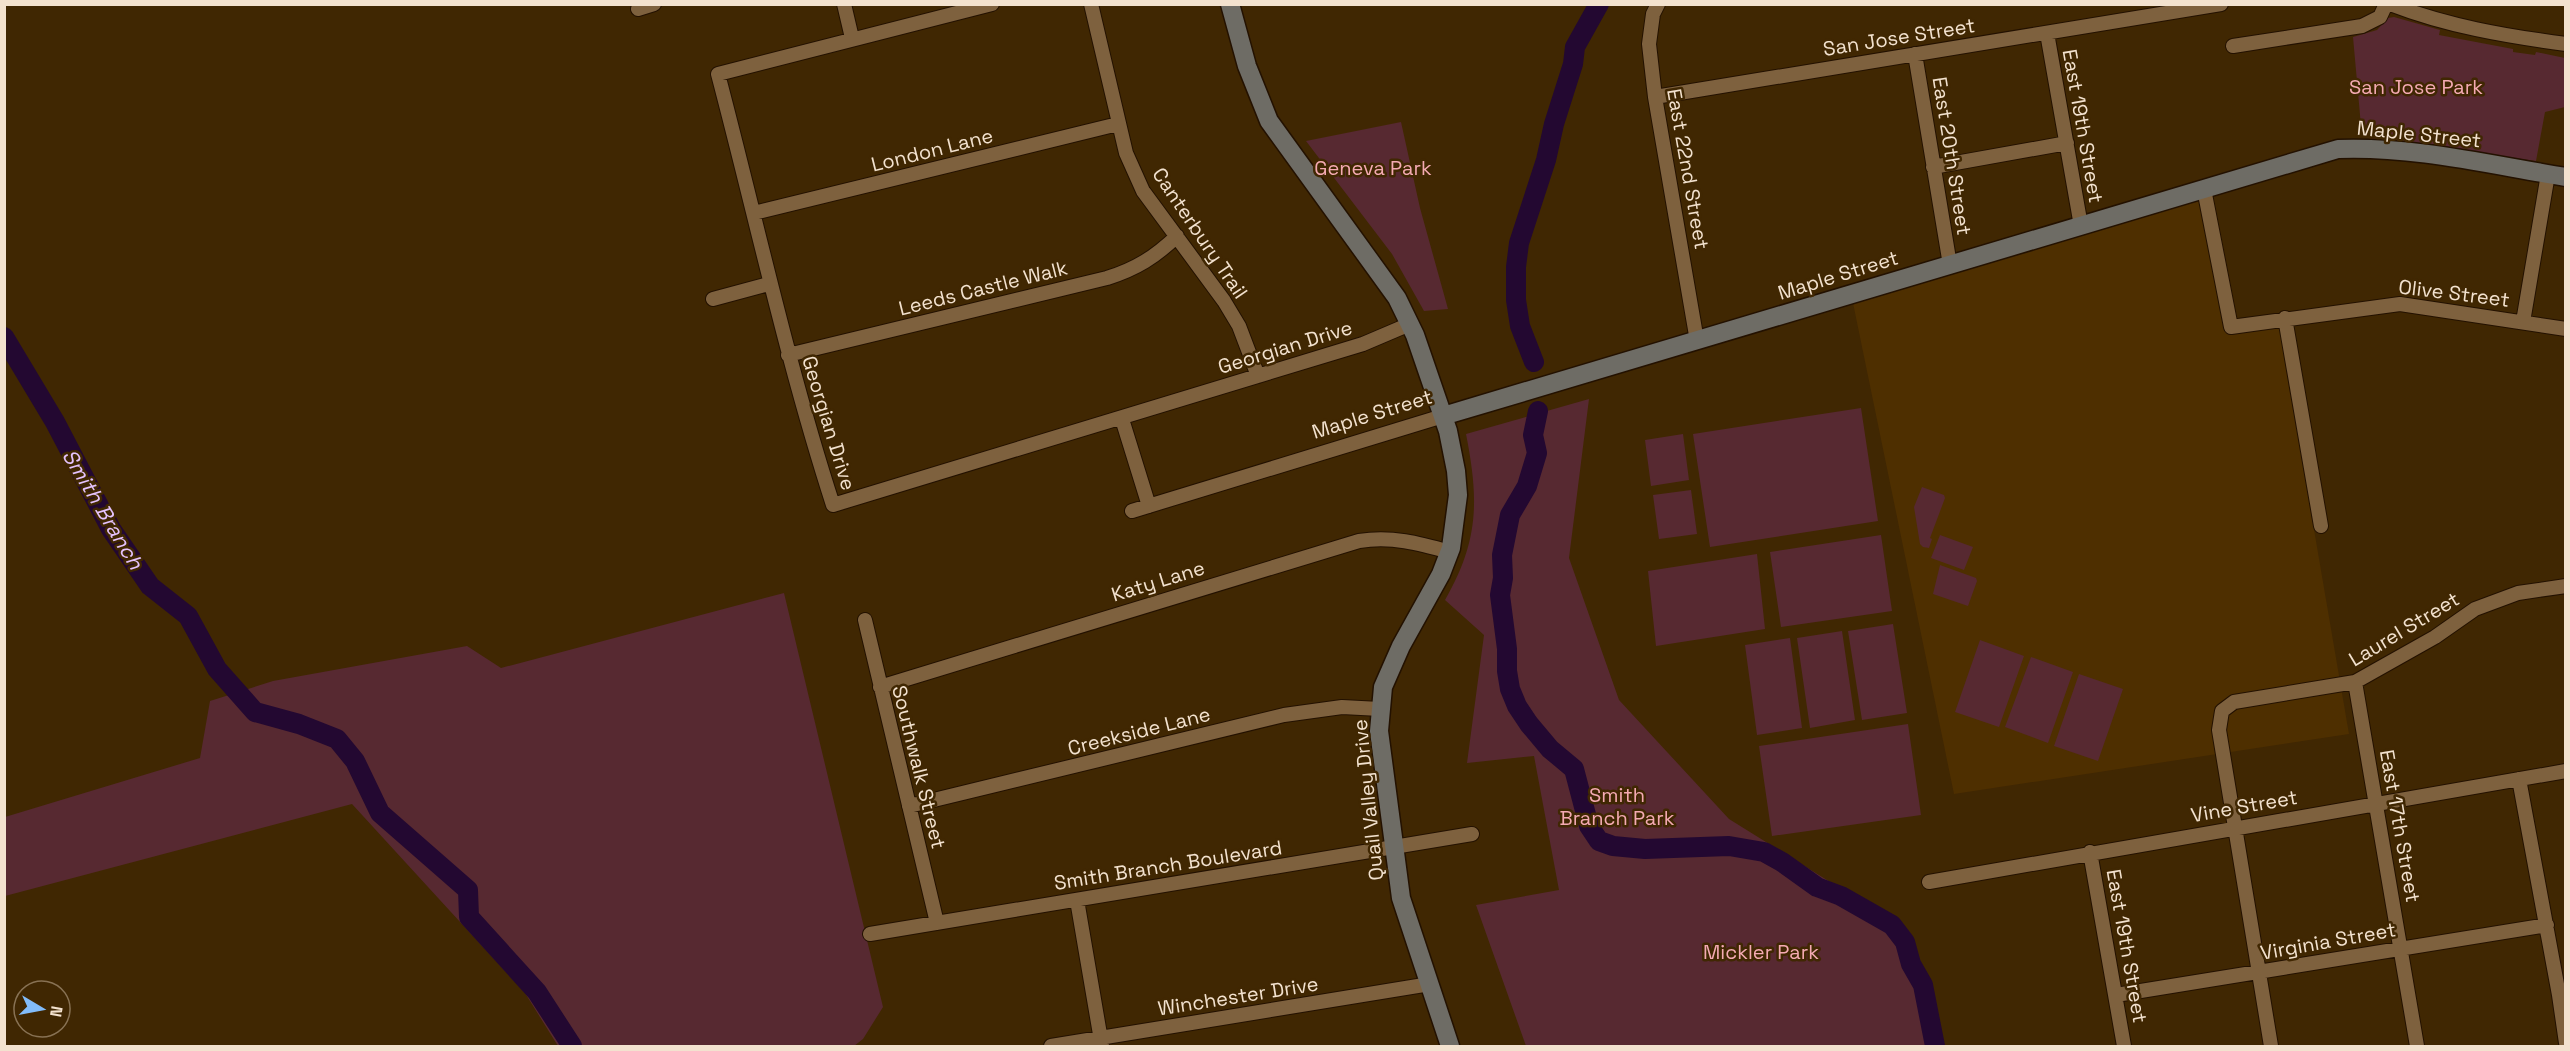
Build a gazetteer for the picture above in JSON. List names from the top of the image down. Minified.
{"streets":{"street":["San Jose Street","East 19th Street","Maple Street","London Lane","East 20th Street","East 22nd Street","Canterbury Trail","Leeds Castle Walk","Olive Street","Georgian Drive","Katy Lane","Laurel Street","Creekside Lane","Southwalk Street","Quail Valley Drive","Vine Street","East 17th Street","Smith Branch Boulevard","Virginia Street","Winchester Drive"]},"crossings":[["San Jose Street","East 19th Street"],["San Jose Street","East 20th Street"],["San Jose Street","East 22nd Street"],["East 19th Street","Maple Street"],["East 19th Street","Vine Street"],["East 19th Street","Virginia Street"],["Maple Street","East 20th Street"],["Maple Street","East 22nd Street"],["Maple Street","Olive Street"],["Maple Street","Quail Valley Drive"],["London Lane","Canterbury Trail"],["London Lane","Georgian Drive"],["Canterbury Trail","Leeds Castle Walk"],["Canterbury Trail","Georgian Drive"],["Leeds Castle Walk","Georgian Drive"],["Georgian Drive","Quail Valley Drive"],["Katy Lane","Southwalk Street"],["Katy Lane","Quail Valley Drive"],["Laurel Street","Vine Street"],["Laurel Street","East 17th Street"],["Creekside Lane","Southwalk Street"],["Creekside Lane","Quail Valley Drive"],["Southwalk Street","Smith Branch Boulevard"],["Quail Valley Drive","Smith Branch Boulevard"],["Quail Valley Drive","Winchester Drive"],["Vine Street","East 17th Street"],["East 17th Street","Virginia Street"]],"water":["Smith Branch"],"parks":["San Jose Park","Geneva Park","Smith Branch Park","Mickler Park"],"north":"right"}
